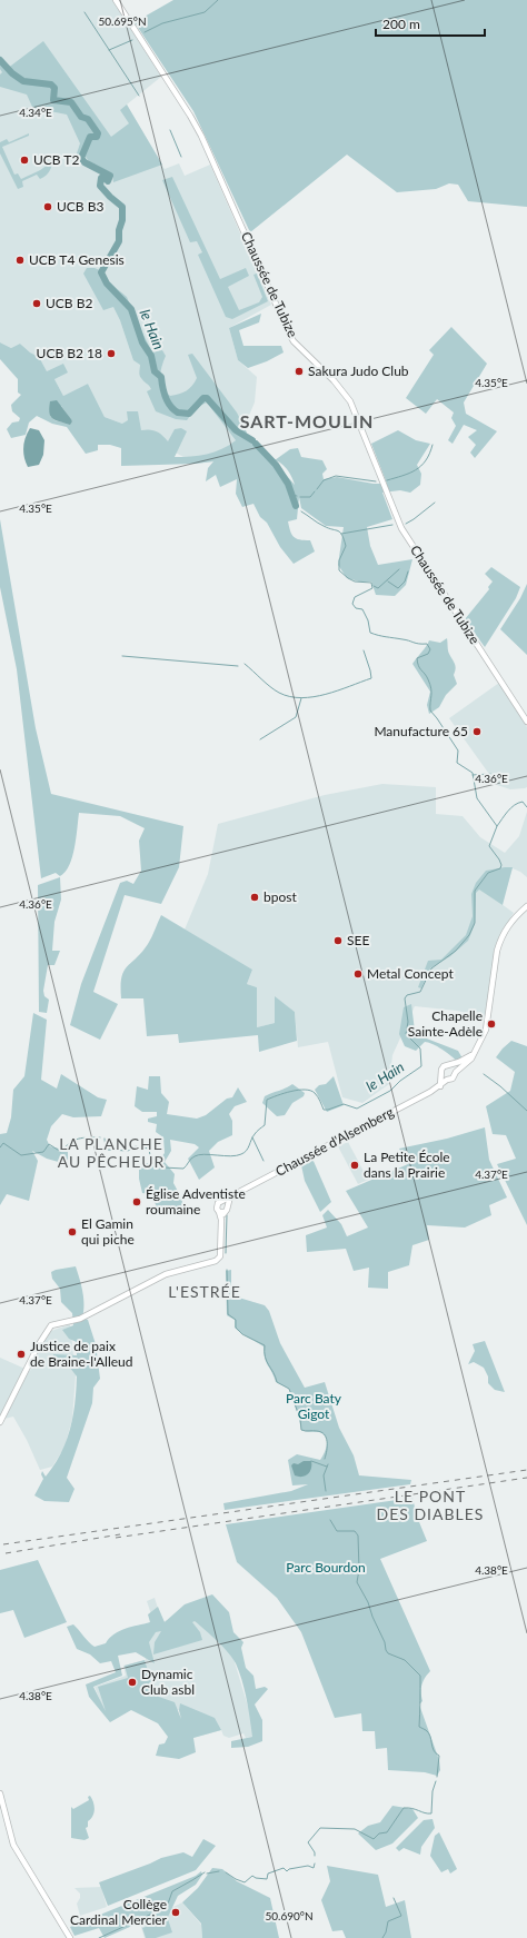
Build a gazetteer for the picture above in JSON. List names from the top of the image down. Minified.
{"streets":{"main road":["Chaussée de Tubize","Chaussée d'Alsemberg"]},"districts":["SART-MOULIN","LA PLANCHE AU PÊCHEUR","L'ESTRÉE","LE PONT DES DIABLES"],"water":["le Hain"],"parks":["Parc Baty Gigot","Parc Bourdon"],"places":["UCB T2","UCB B3","UCB T4 Genesis","UCB B2","UCB B2 18","Sakura Judo Club","Manufacture 65","bpost","SEE","Metal Concept","Chapelle Sainte-Adèle","La Petite École dans la Prairie","Église Adventiste roumaine","El Gamin qui piche","Justice de paix de Braine-l'Alleud","Dynamic Club asbl","Collège Cardinal Mercier"],"scale_bar":"200 m","coordinates":["50.695°N","4.34°E","4.35°E","4.36°E","4.37°E","4.38°E","50.690°N"]}
